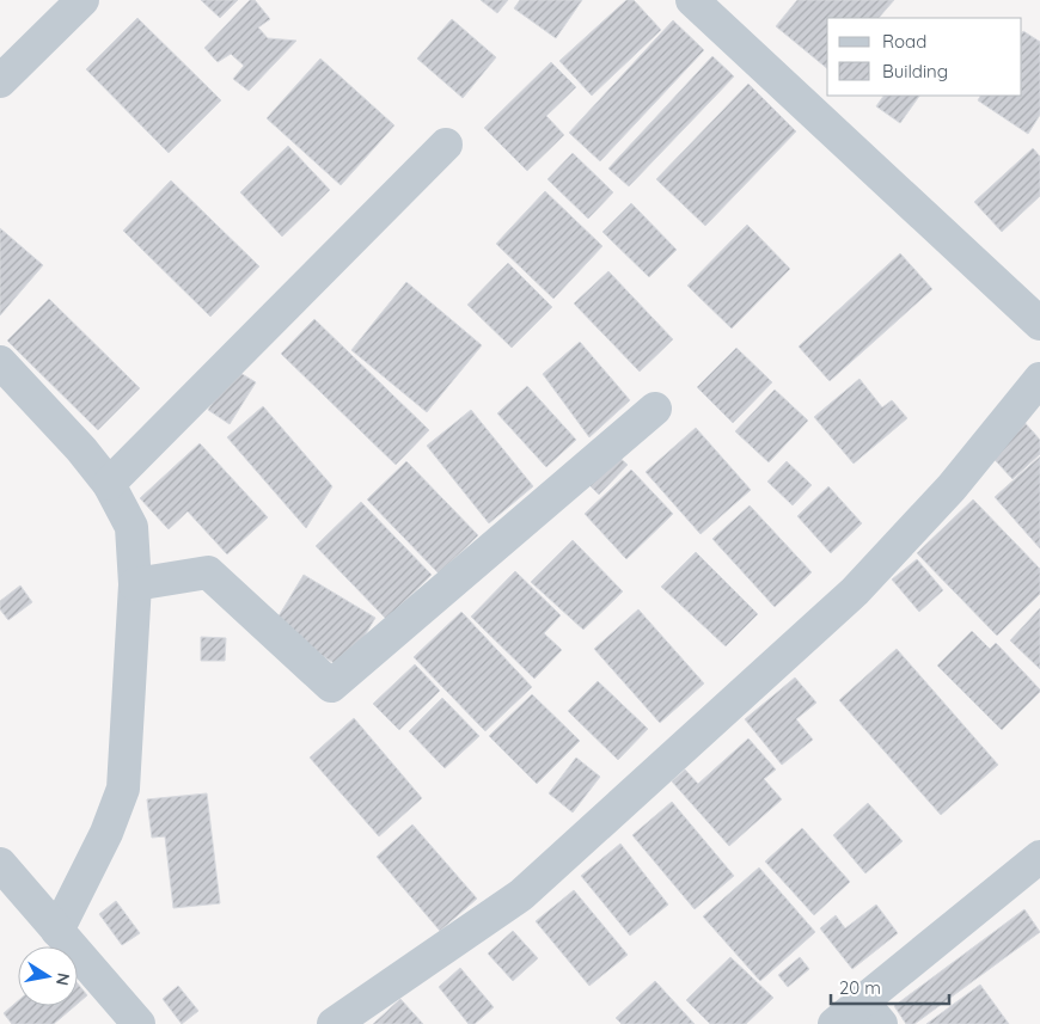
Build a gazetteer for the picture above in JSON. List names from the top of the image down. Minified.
{"legend":["Road","Building"],"scale_bar":"20 m","north":"right"}
